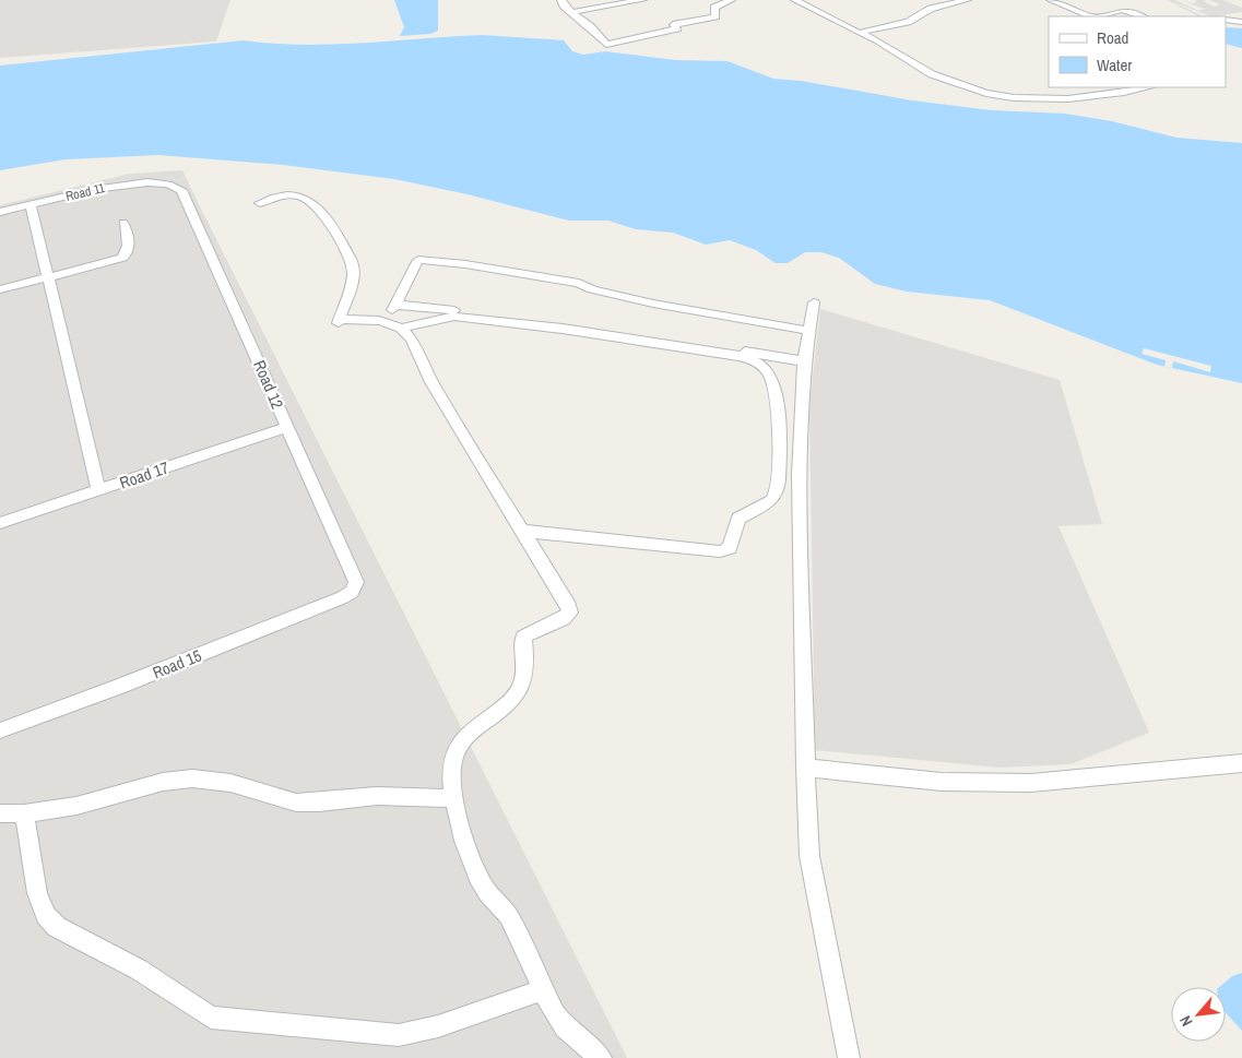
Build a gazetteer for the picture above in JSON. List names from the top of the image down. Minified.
{"streets":{"street":["Road 11","Road 12","Road 17","Road 15"]},"crossings":[["Road 11","Road 12"],["Road 12","Road 17"],["Road 12","Road 15"]],"legend":["Road","Water"],"north":"bottom left"}
